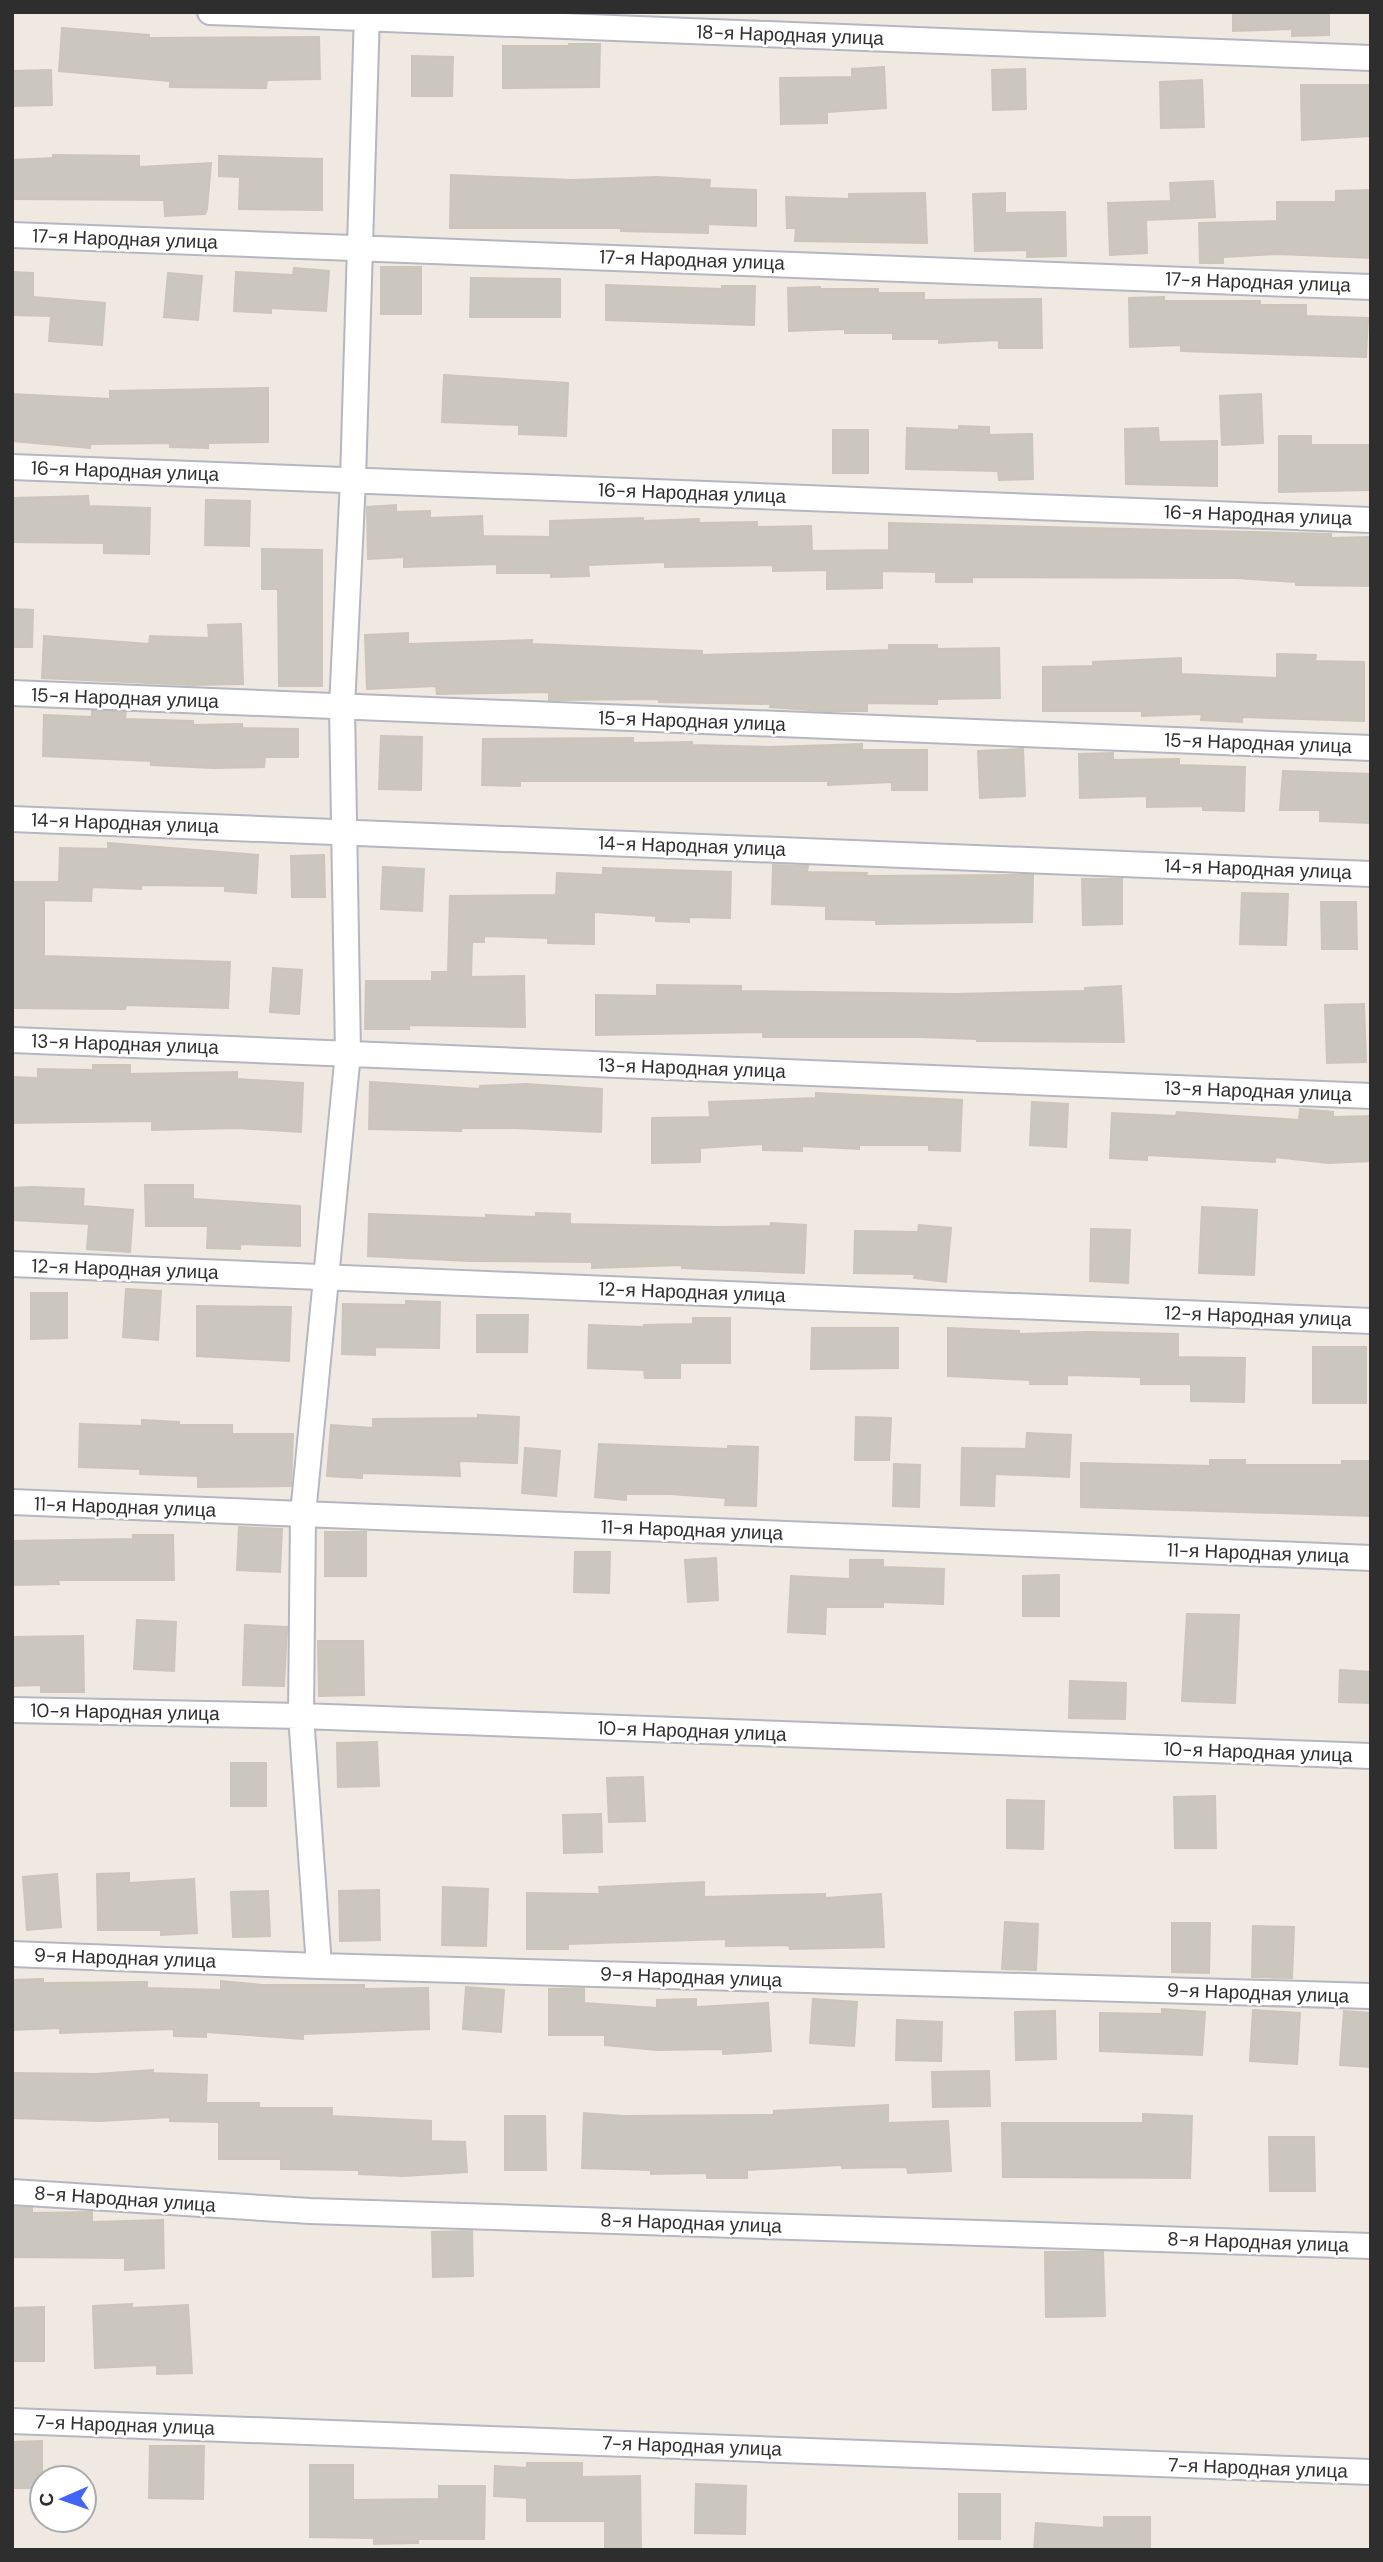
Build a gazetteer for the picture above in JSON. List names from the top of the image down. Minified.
{"streets":{"street":["18-я Народная улица","17-я Народная улица","16-я Народная улица","15-я Народная улица","14-я Народная улица","13-я Народная улица","12-я Народная улица","11-я Народная улица","10-я Народная улица","9-я Народная улица","8-я Народная улица","7-я Народная улица"]},"north":"left"}
